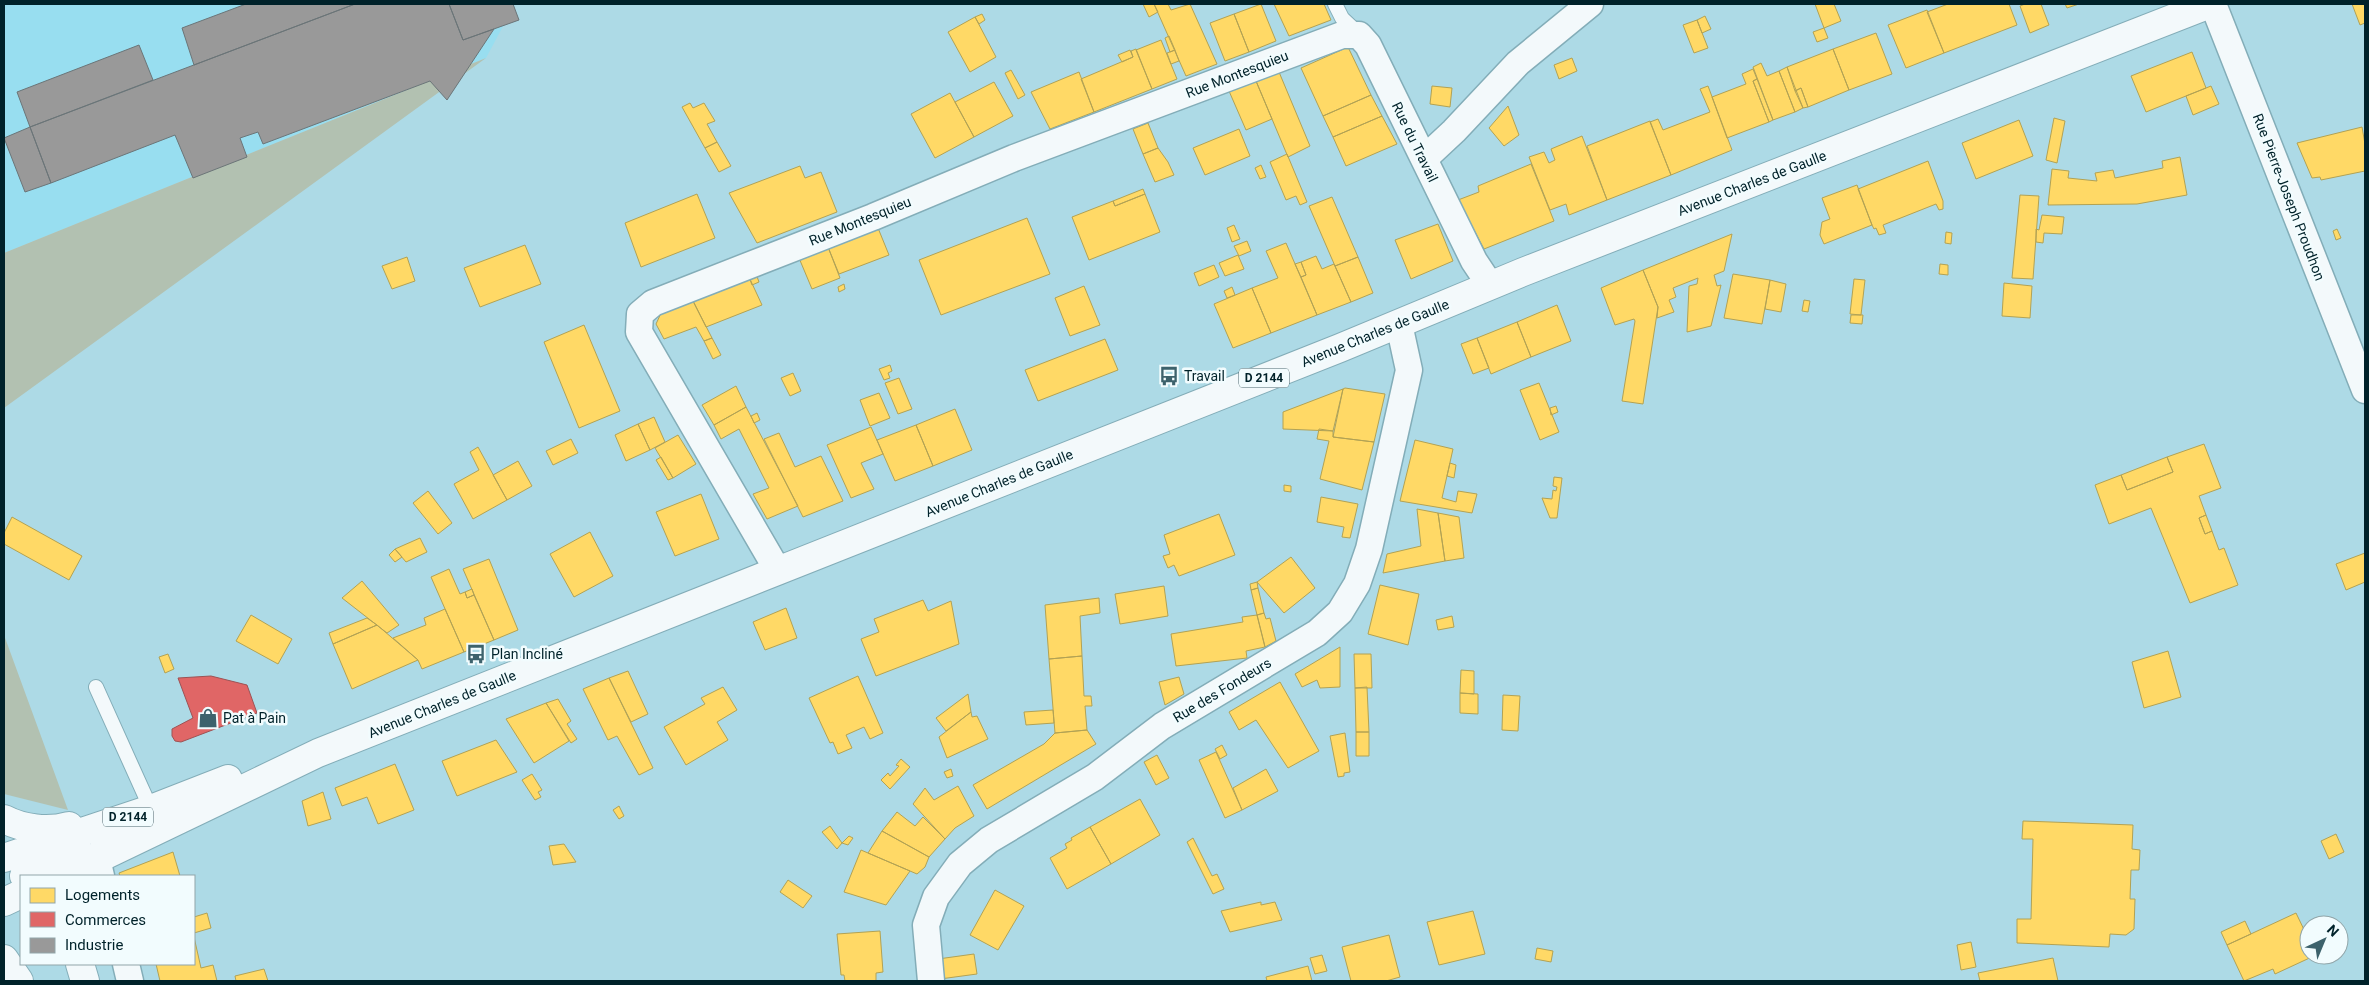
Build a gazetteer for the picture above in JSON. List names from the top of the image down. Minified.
{"streets":{"main road":["Avenue Charles de Gaulle","D 2144"],"street":["Rue Montesquieu","Rue du Travail","Rue Pierre-Joseph Proudhon","Rue des Fondeurs"]},"crossings":[["Rue Montesquieu","Rue du Travail"],["Rue Montesquieu","Avenue Charles de Gaulle"],["Rue du Travail","Avenue Charles de Gaulle"],["Avenue Charles de Gaulle","Rue Pierre-Joseph Proudhon"],["Avenue Charles de Gaulle","Rue des Fondeurs"]],"places":{"bus stop":["Travail","Plan Incliné"],"shop":["Pat à Pain"]},"legend":["Logements","Commerces","Industrie"],"north":"top right"}
